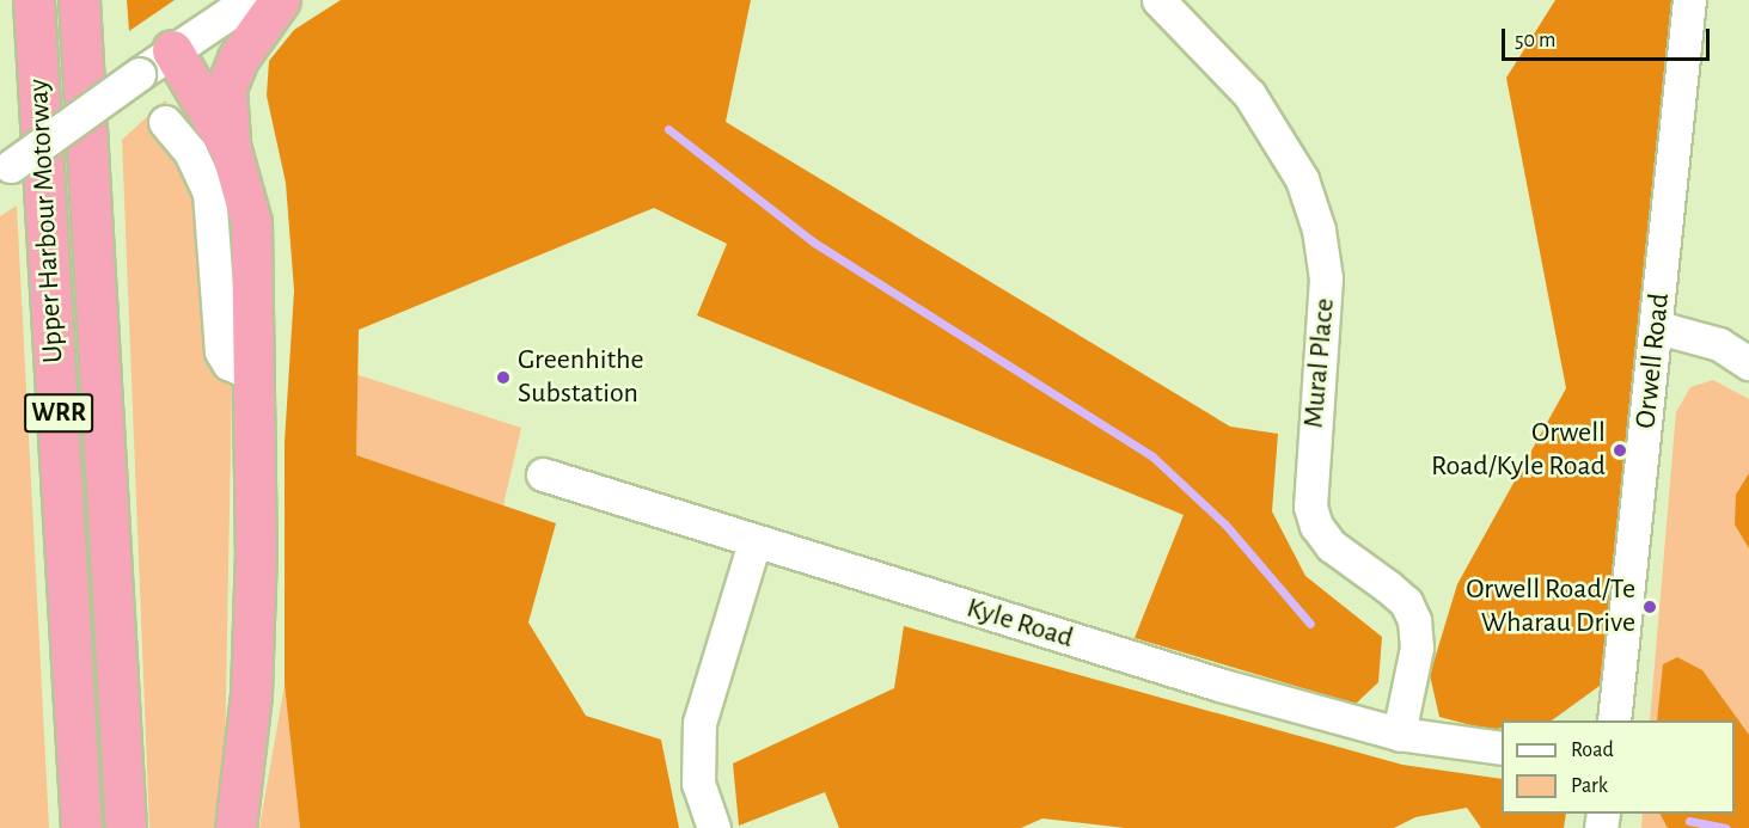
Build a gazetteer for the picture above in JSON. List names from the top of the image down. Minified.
{"streets":{"highway":["Upper Harbour Motorway","WRR"],"street":["Orwell Road","Mural Place","Kyle Road"]},"crossings":[["Mural Place","Kyle Road"]],"places":["Greenhithe Substation","Orwell Road/Kyle Road","Orwell Road/Te Wharau Drive"],"legend":["Road","Park"],"scale_bar":"50 m"}
